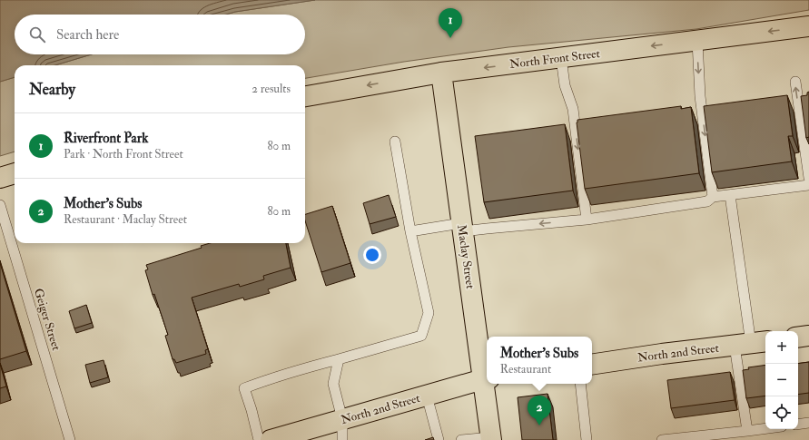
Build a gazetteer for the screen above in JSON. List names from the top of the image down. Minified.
{"streets":{"main road":["North Front Street","Maclay Street","North 2nd Street"],"lane":["Geiger Street"]},"crossings":[["North Front Street","Maclay Street"],["Maclay Street","North 2nd Street"]],"one_way":["North Front Street"],"page":{"pins":["1","2"],"search":"Search here","heading":["Nearby","2 results"],"list":[{"mark":"1","name":"Riverfront Park","note":"Park · North Front Street","value":"80 m"},{"mark":"2","name":"Mother's Subs","note":"Restaurant · Maclay Street","value":"80 m"}],"map_buttons":["+","−"],"popup":["Mother's Subs","Restaurant"]}}
